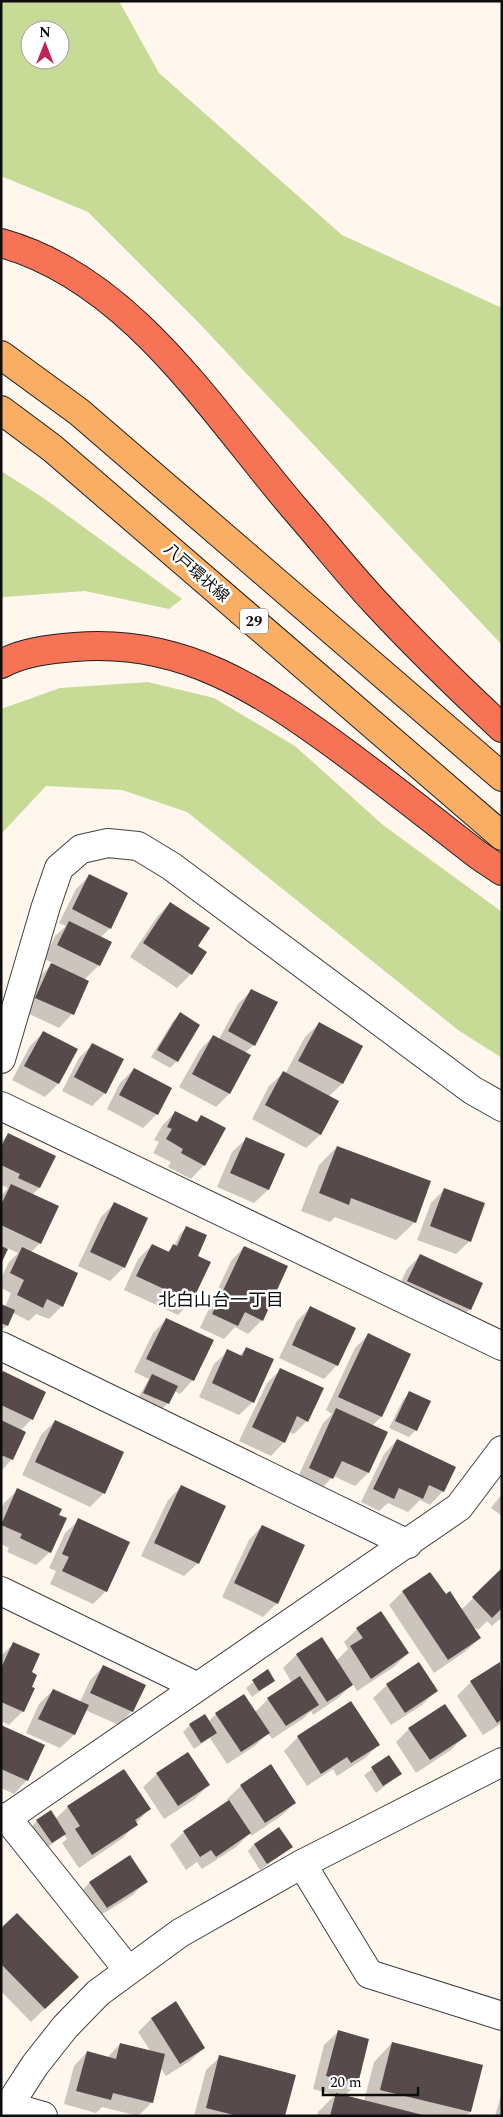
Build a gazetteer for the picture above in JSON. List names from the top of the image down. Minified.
{"streets":{"main road":["八戸環状線","29"]},"districts":["北白山台一丁目"],"scale_bar":"20 m","north":"top"}
